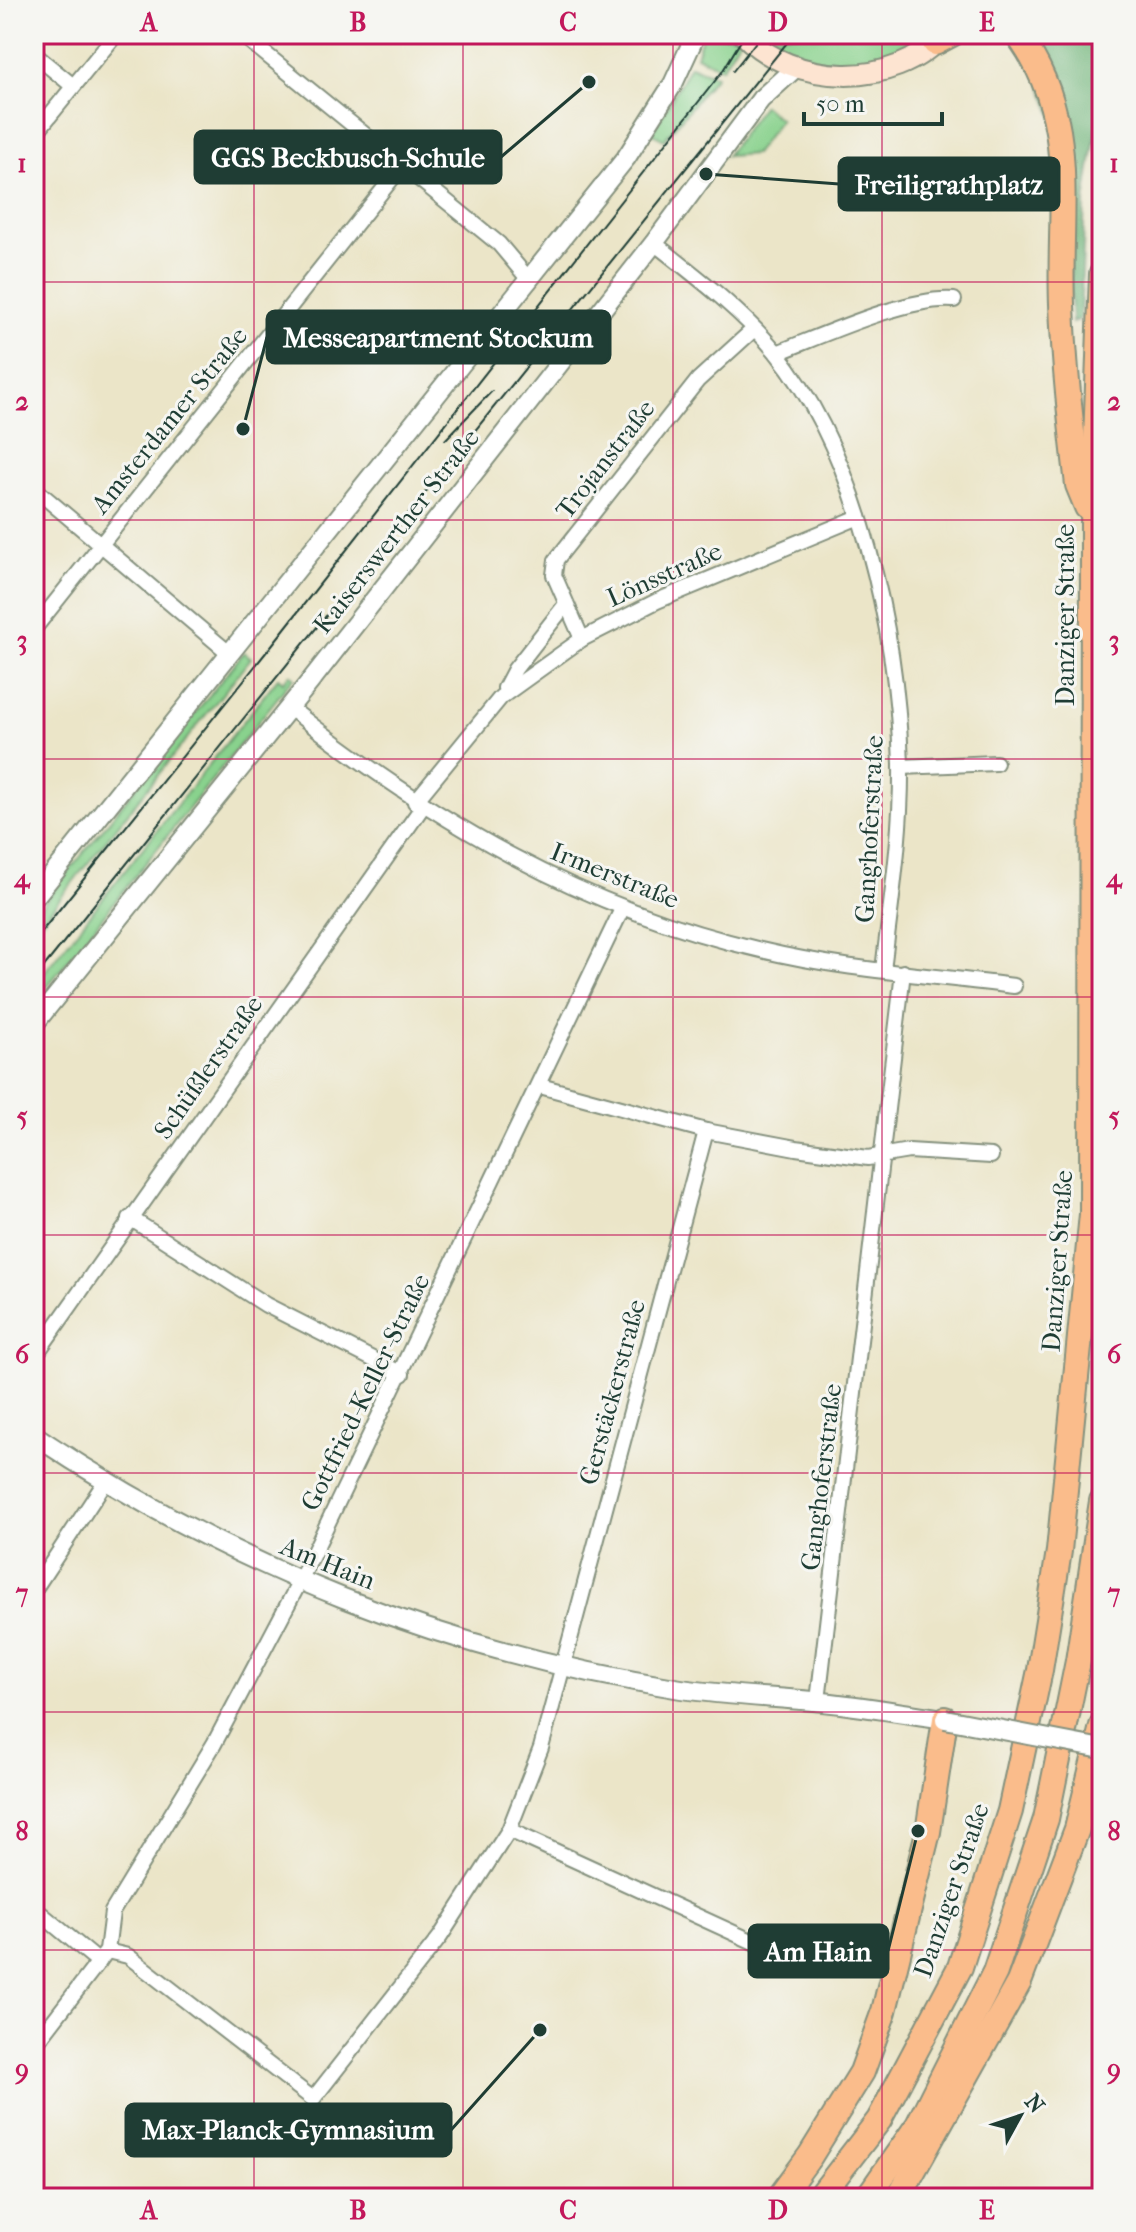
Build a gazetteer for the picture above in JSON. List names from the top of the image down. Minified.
{"streets":{"highway":["Danziger Straße"],"street":["Amsterdamer Straße","Trojanstraße","Kaiserswerther Straße","Lönsstraße","Ganghoferstraße","Irmerstraße","Schüßlerstraße","Gottfried-Keller-Straße","Gerstäckerstraße","Am Hain"]},"crossings":[["Trojanstraße","Lönsstraße"],["Trojanstraße","Ganghoferstraße"],["Kaiserswerther Straße","Ganghoferstraße"],["Kaiserswerther Straße","Irmerstraße"],["Lönsstraße","Ganghoferstraße"],["Lönsstraße","Irmerstraße"],["Lönsstraße","Schüßlerstraße"],["Ganghoferstraße","Irmerstraße"],["Ganghoferstraße","Am Hain"],["Irmerstraße","Schüßlerstraße"],["Irmerstraße","Gottfried-Keller-Straße"],["Gottfried-Keller-Straße","Gerstäckerstraße"],["Gottfried-Keller-Straße","Am Hain"],["Gerstäckerstraße","Am Hain"]],"places":["GGS Beckbusch-Schule","Freiligrathplatz","Messeapartment Stockum","Am Hain","Max-Planck-Gymnasium"],"scale_bar":"50 m","north":"top right","grid":{"columns":["A","B","C","D","E"],"rows":["1","2","3","4","5","6","7","8","9"]}}
